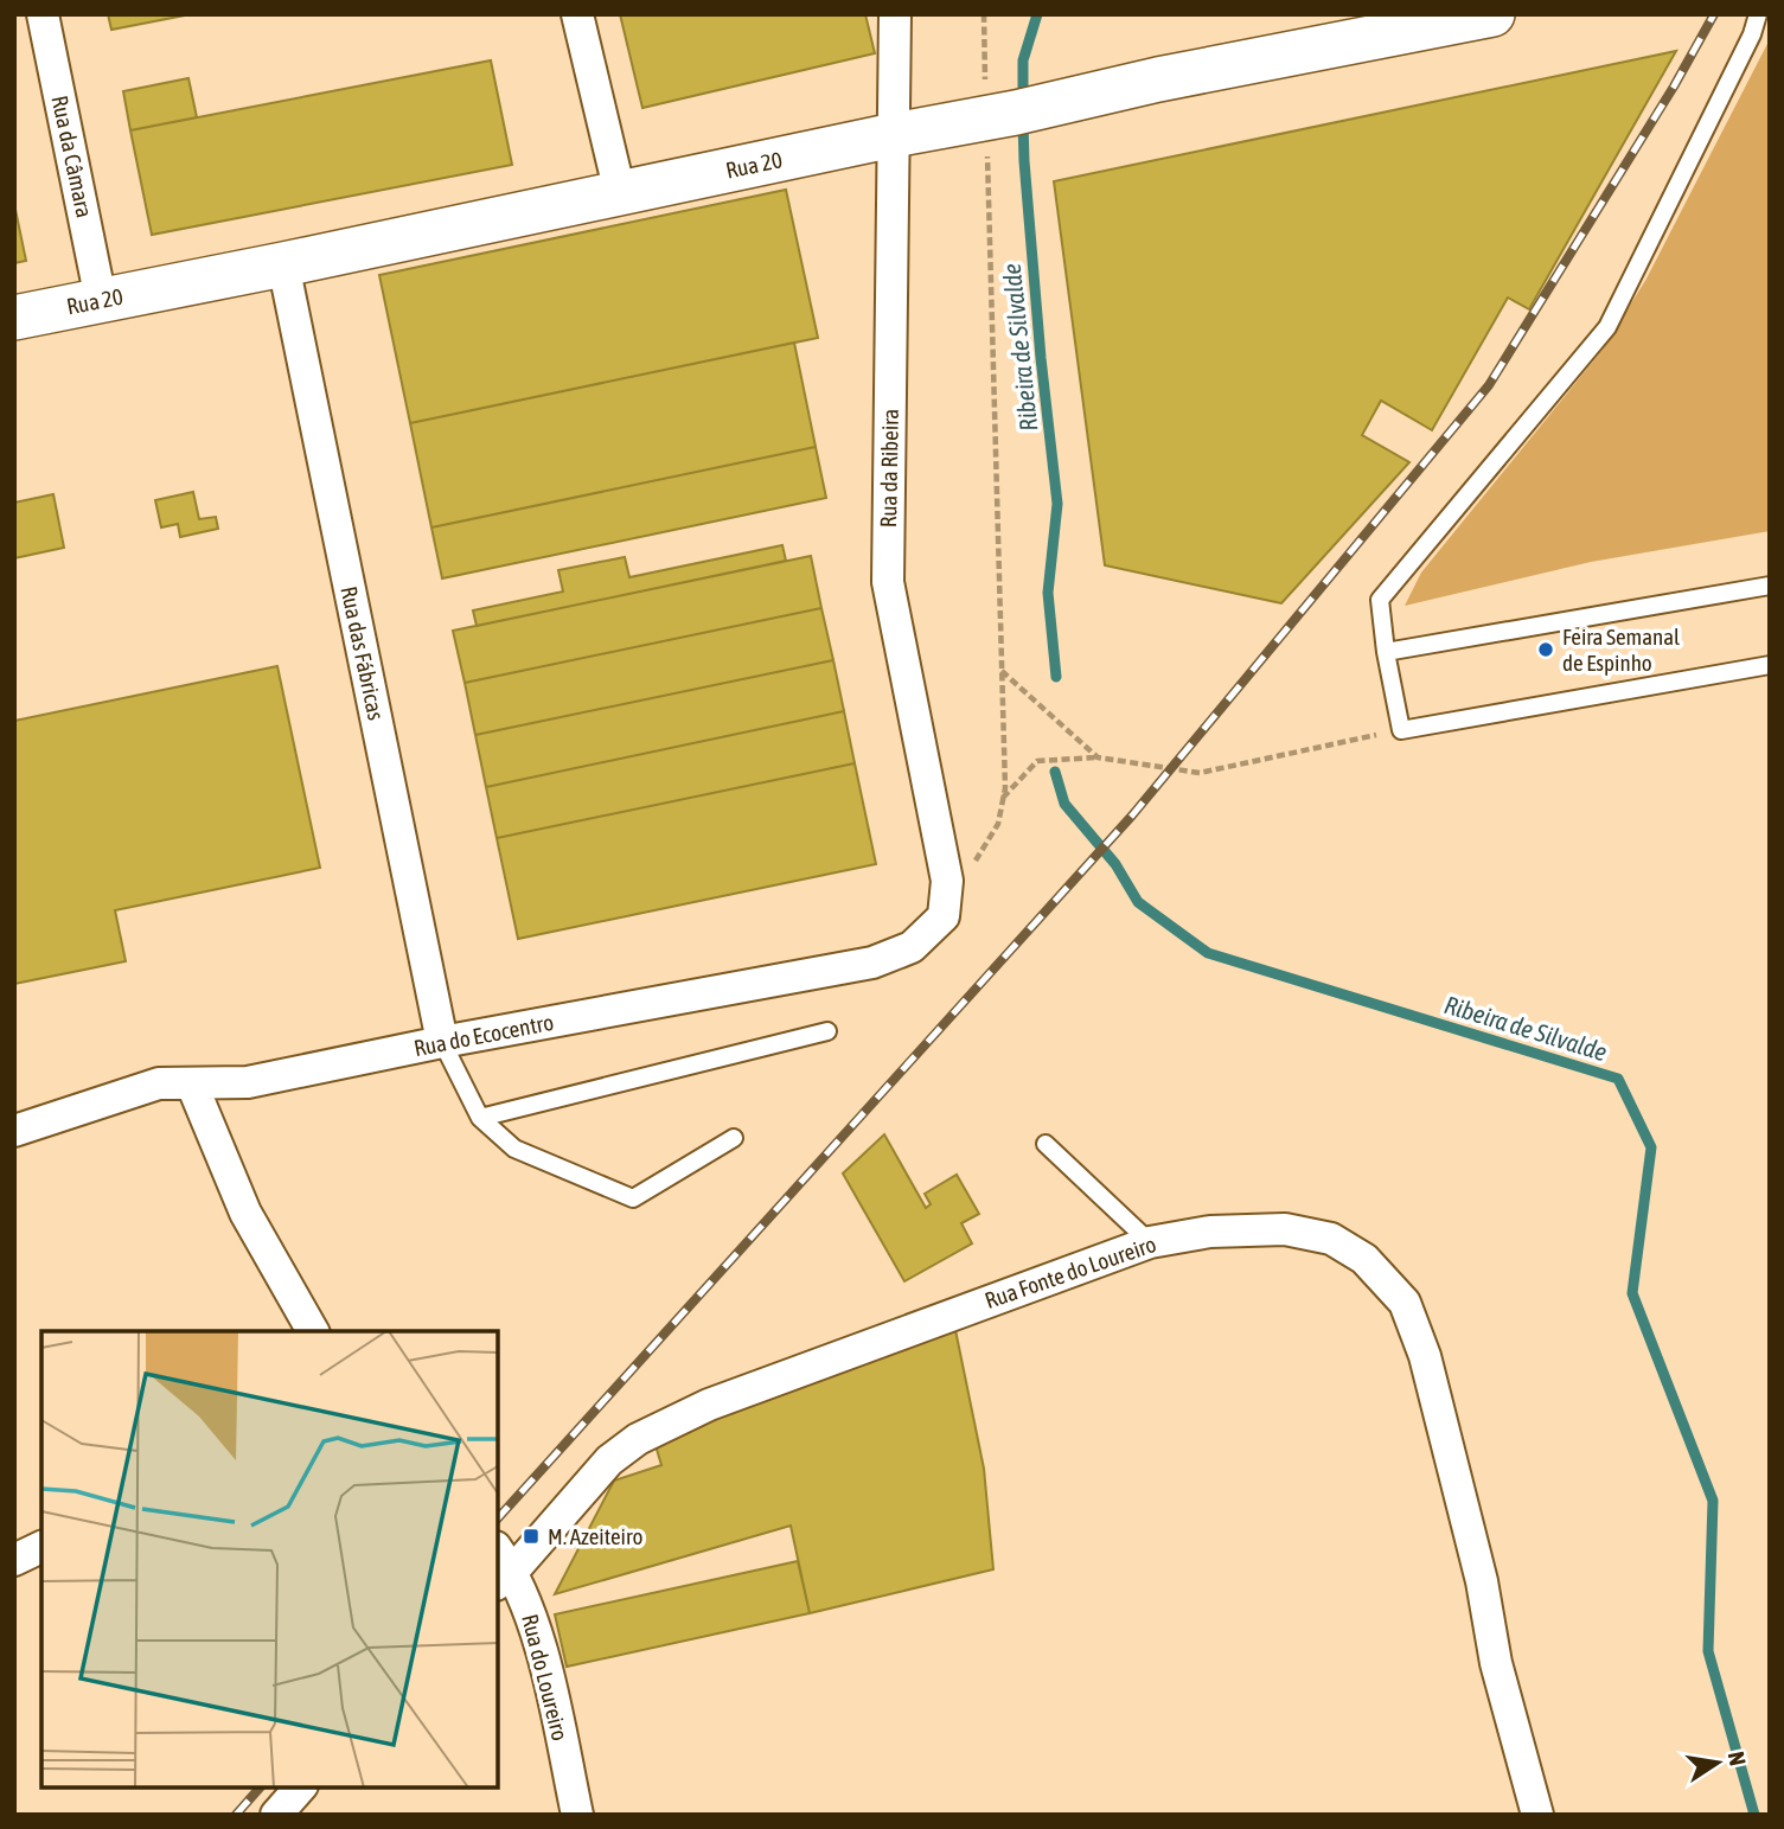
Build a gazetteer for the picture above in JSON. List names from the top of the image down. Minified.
{"streets":{"main road":["Rua 20"],"street":["Rua da Câmara","Rua da Ribeira","Rua das Fábricas","Rua do Ecocentro","Rua Fonte do Loureiro","Rua do Loureiro"]},"crossings":[["Rua da Câmara","Rua 20"],["Rua 20","Rua da Ribeira"],["Rua 20","Rua das Fábricas"],["Rua da Ribeira","Rua do Ecocentro"],["Rua das Fábricas","Rua do Ecocentro"],["Rua Fonte do Loureiro","Rua do Loureiro"]],"water":["Ribeira de Silvalde"],"places":{"other":["Feira Semanal de Espinho"],"transit":["M. Azeiteiro"]},"north":"right"}
